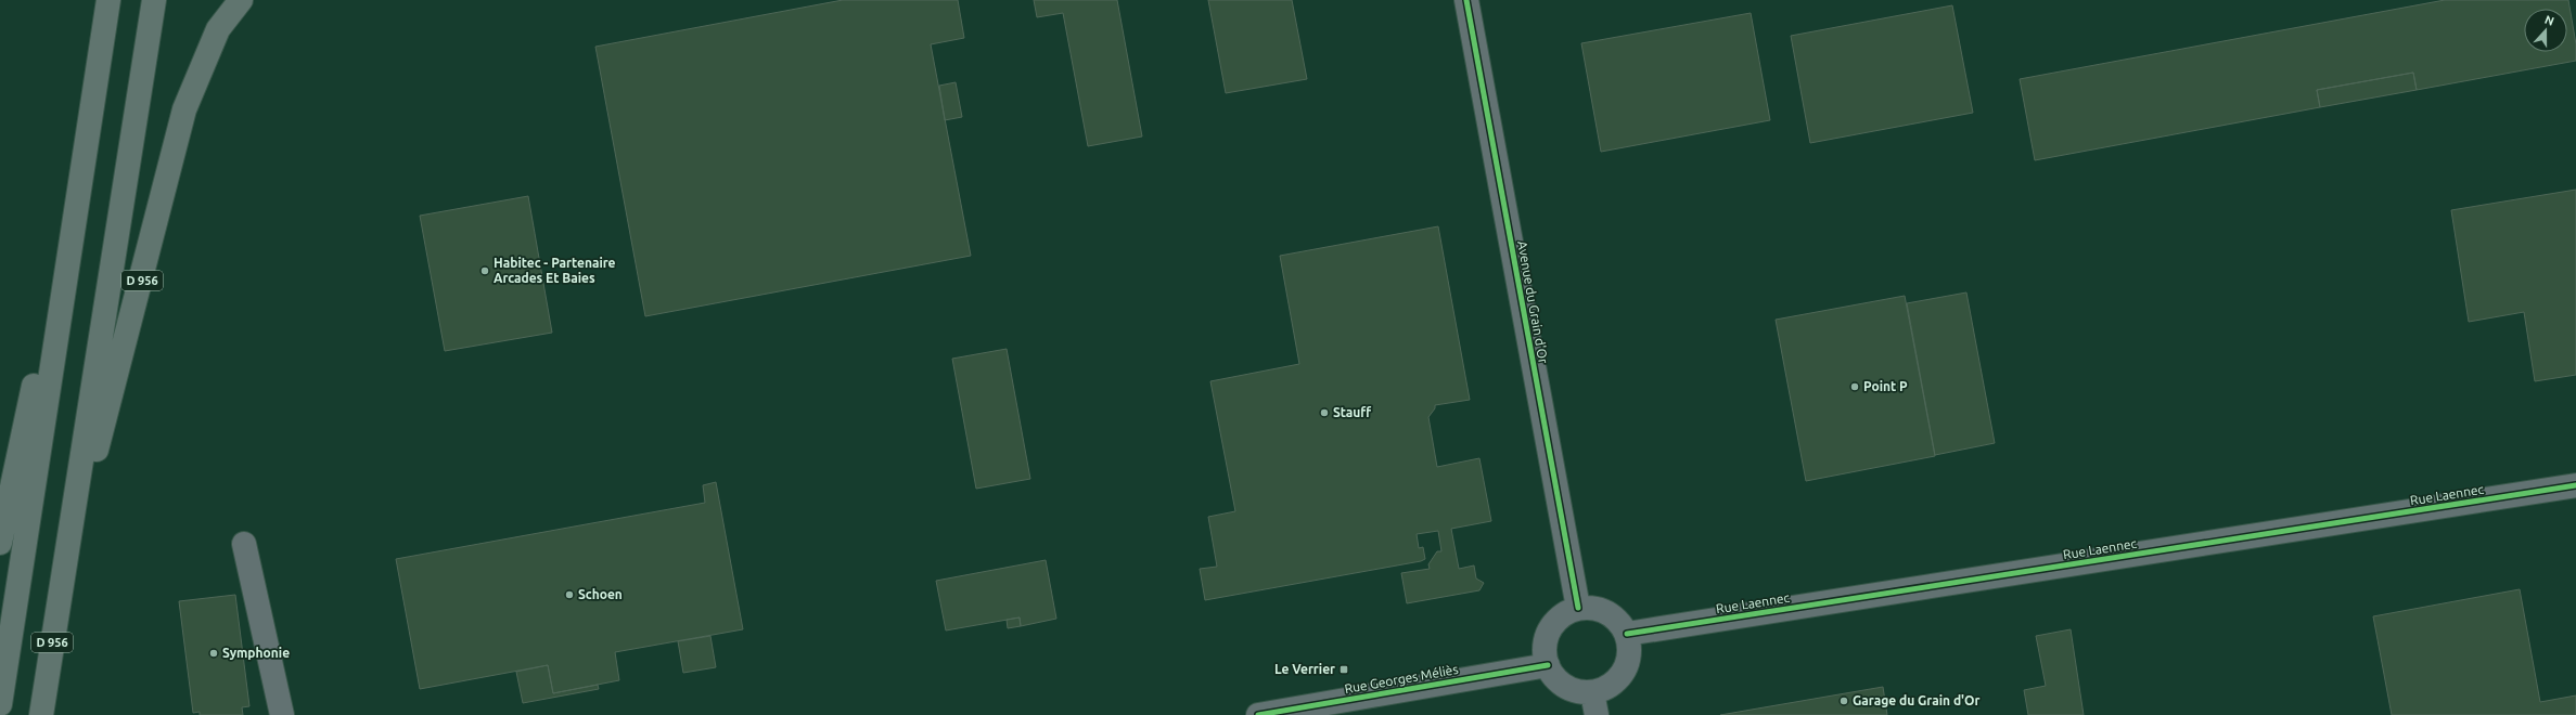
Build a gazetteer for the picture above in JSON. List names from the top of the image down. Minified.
{"streets":{"highway":["D 956"],"street":["Avenue du Grain d'Or","Rue Laennec","Rue Georges Méliès"]},"crossings":[["Avenue du Grain d'Or","Rue Laennec"],["Avenue du Grain d'Or","Rue Georges Méliès"],["Rue Laennec","Rue Georges Méliès"]],"places":{"other":["Habitec - Partenaire Arcades Et Baies","Point P","Stauff","Schoen","Symphonie","Garage du Grain d'Or"],"transit":["Le Verrier"]},"north":"top"}
